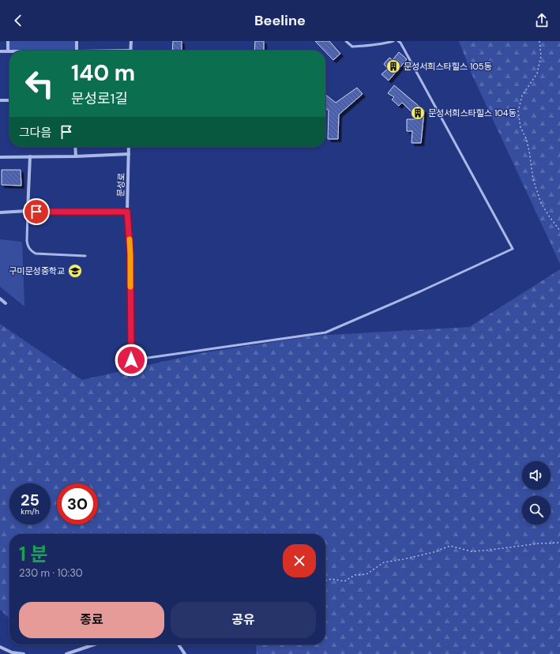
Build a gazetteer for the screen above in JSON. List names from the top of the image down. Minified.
{"streets":{"street":["문성로"]},"places":{"building":["문성서희스타힐스 105동","문성서희스타힐스 104동"],"school or university":["구미문성중학교"]},"page":{"header":"Beeline","turn":["140 m","문성로1길"],"then":"그다음","speed":"25 km/h","limit":"30","heading":["1 분","230 m · 10:30"],"buttons":["종료","공유"]}}
